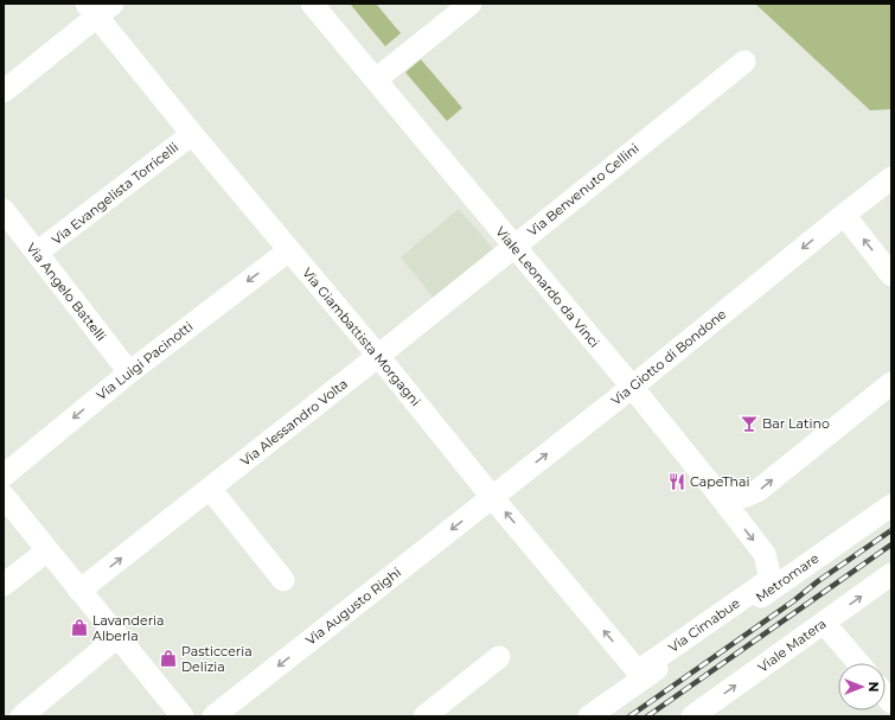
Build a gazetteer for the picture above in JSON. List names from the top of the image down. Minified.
{"streets":{"street":["Via Benvenuto Cellini","Via Evangelista Torricelli","Viale Leonardo da Vinci","Via Angelo Battelli","Via Giambattista Morgagni","Via Giotto di Bondone","Via Luigi Pacinotti","Via Alessandro Volta","Metromare","Via Augusto Righi","Via Cimabue","Viale Matera"]},"crossings":[["Via Benvenuto Cellini","Viale Leonardo da Vinci"],["Via Benvenuto Cellini","Via Giambattista Morgagni"],["Via Benvenuto Cellini","Via Alessandro Volta"],["Via Evangelista Torricelli","Via Angelo Battelli"],["Via Evangelista Torricelli","Via Giambattista Morgagni"],["Viale Leonardo da Vinci","Via Giotto di Bondone"],["Viale Leonardo da Vinci","Via Cimabue"],["Via Angelo Battelli","Via Luigi Pacinotti"],["Via Giambattista Morgagni","Via Giotto di Bondone"],["Via Giambattista Morgagni","Via Luigi Pacinotti"],["Via Giambattista Morgagni","Via Alessandro Volta"],["Via Giambattista Morgagni","Via Augusto Righi"],["Via Giambattista Morgagni","Via Cimabue"],["Via Giotto di Bondone","Via Augusto Righi"]],"one_way":["Via Luigi Pacinotti","Via Alessandro Volta","Via Augusto Righi"],"places":{"bar":["Bar Latino"],"restaurant":["CapeThai"],"shop":["Lavanderia Alberla","Pasticceria Delizia"]},"north":"right"}
